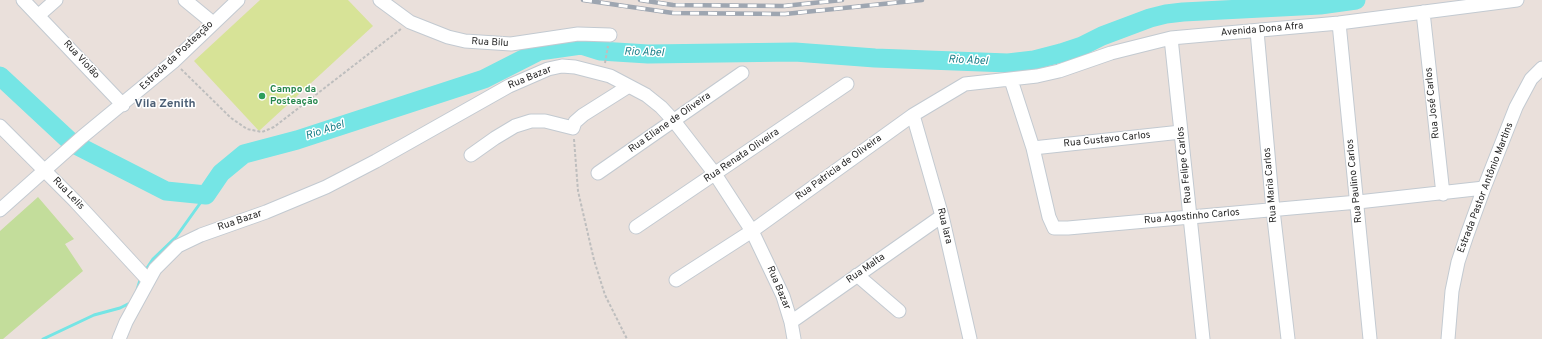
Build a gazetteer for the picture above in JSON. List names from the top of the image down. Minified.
{"streets":{"street":["Avenida Dona Afra","Rua Bilu","Estrada da Posteação","Rua Violão","Rua Bazar","Rua José Carlos","Rua Eliane de Oliveira","Rua Gustavo Carlos","Rua Renata Oliveira","Rua Felipe Carlos","Rua Patricia de Oliveira","Rua Paulino Carlos","Rua Maria Carlos","Estrada Pastor Antônio Martins","Rua Lelis","Rua Agostinho Carlos","Rua Iara","Rua Malta"]},"crossings":[["Avenida Dona Afra","Rua José Carlos"],["Avenida Dona Afra","Rua Felipe Carlos"],["Avenida Dona Afra","Rua Patricia de Oliveira"],["Avenida Dona Afra","Rua Paulino Carlos"],["Avenida Dona Afra","Rua Maria Carlos"],["Avenida Dona Afra","Rua Agostinho Carlos"],["Estrada da Posteação","Rua Violão"],["Estrada da Posteação","Rua Lelis"],["Rua Bazar","Rua Eliane de Oliveira"],["Rua Bazar","Rua Renata Oliveira"],["Rua Bazar","Rua Patricia de Oliveira"],["Rua Bazar","Rua Lelis"],["Rua Bazar","Rua Malta"],["Rua José Carlos","Rua Agostinho Carlos"],["Rua Gustavo Carlos","Rua Felipe Carlos"],["Rua Gustavo Carlos","Rua Agostinho Carlos"],["Rua Felipe Carlos","Rua Agostinho Carlos"],["Rua Patricia de Oliveira","Rua Agostinho Carlos"],["Rua Patricia de Oliveira","Rua Iara"],["Rua Paulino Carlos","Rua Agostinho Carlos"],["Rua Maria Carlos","Rua Agostinho Carlos"],["Estrada Pastor Antônio Martins","Rua Agostinho Carlos"],["Rua Iara","Rua Malta"]],"districts":["Vila Zenith"],"water":["Rio Abel"],"places":["Campo da Posteação"]}
